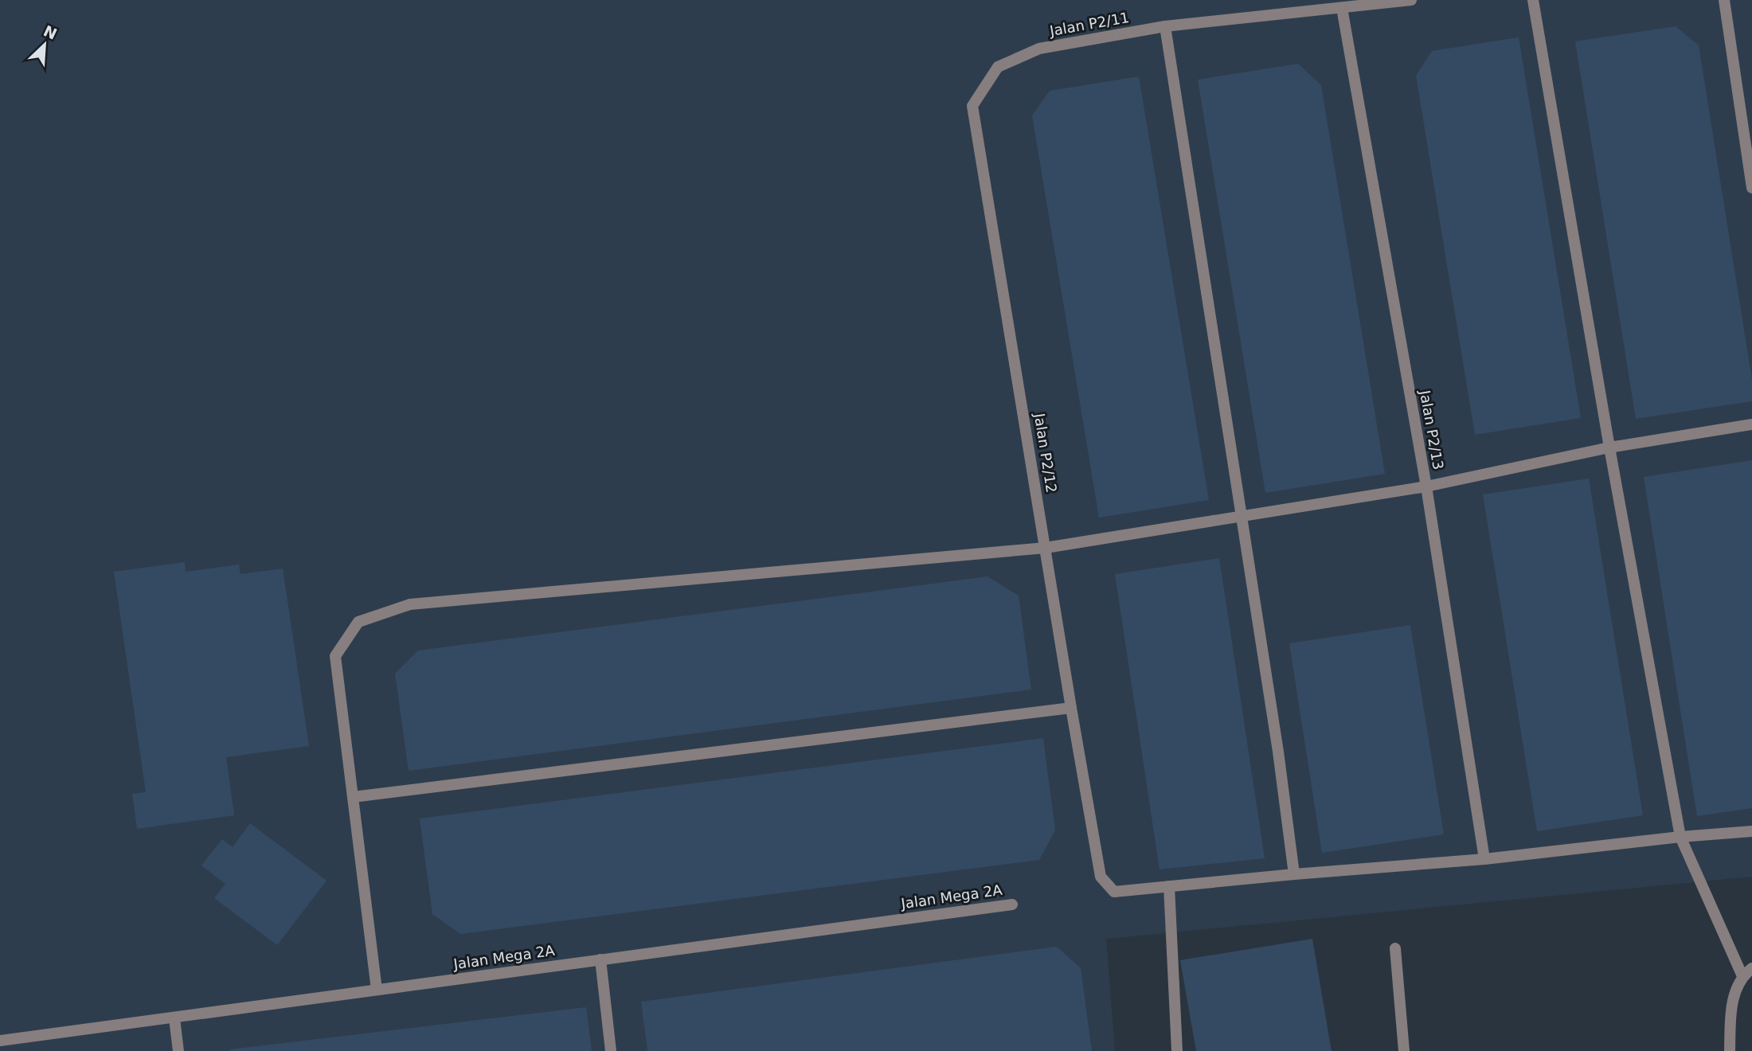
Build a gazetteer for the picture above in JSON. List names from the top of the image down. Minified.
{"streets":{"street":["Jalan P2/11","Jalan P2/13","Jalan P2/12","Jalan Mega 2A"]},"crossings":[["Jalan P2/11","Jalan P2/13"],["Jalan P2/11","Jalan P2/12"]],"north":"top right"}
